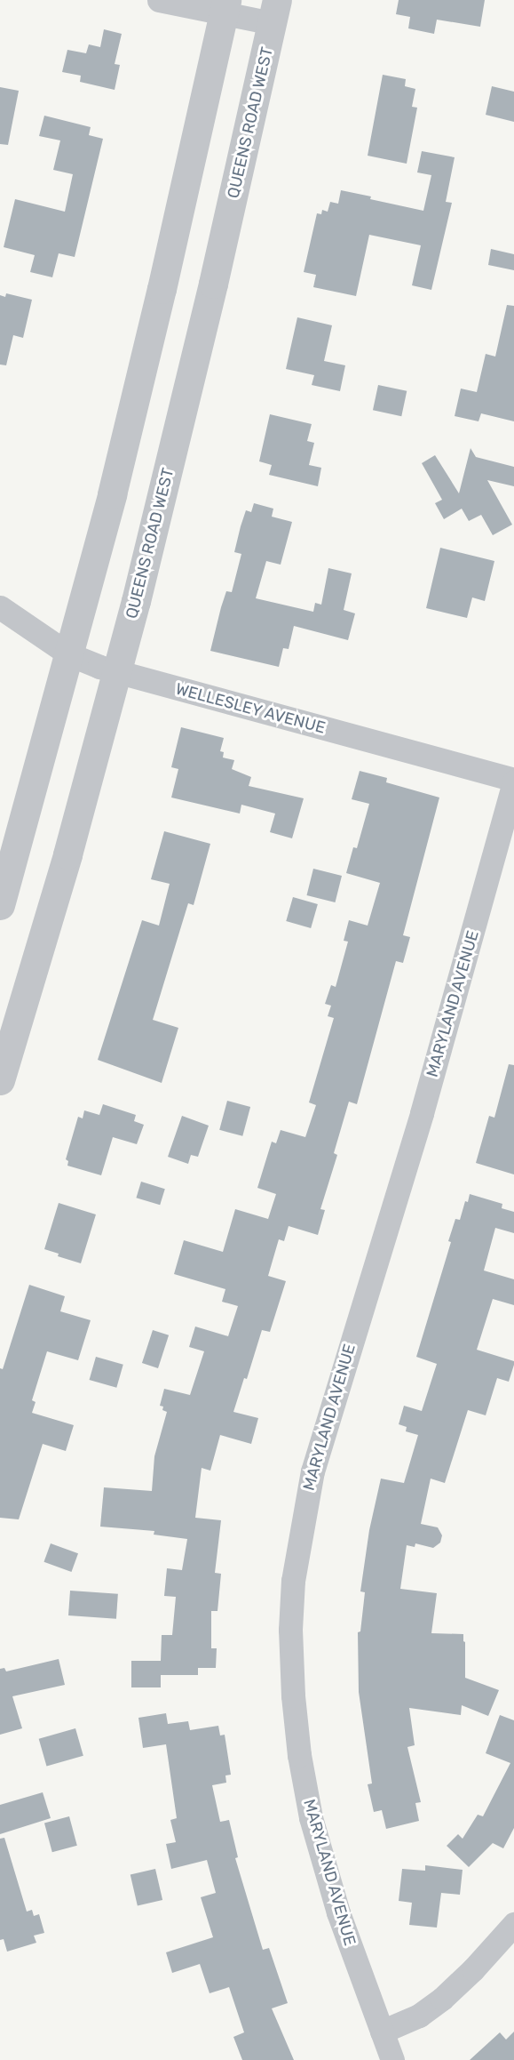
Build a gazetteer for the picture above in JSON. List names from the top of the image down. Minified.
{"streets":{"street":["QUEENS ROAD WEST","WELLESLEY AVENUE","MARYLAND AVENUE"]},"crossings":[["QUEENS ROAD WEST","WELLESLEY AVENUE"],["WELLESLEY AVENUE","MARYLAND AVENUE"]]}
